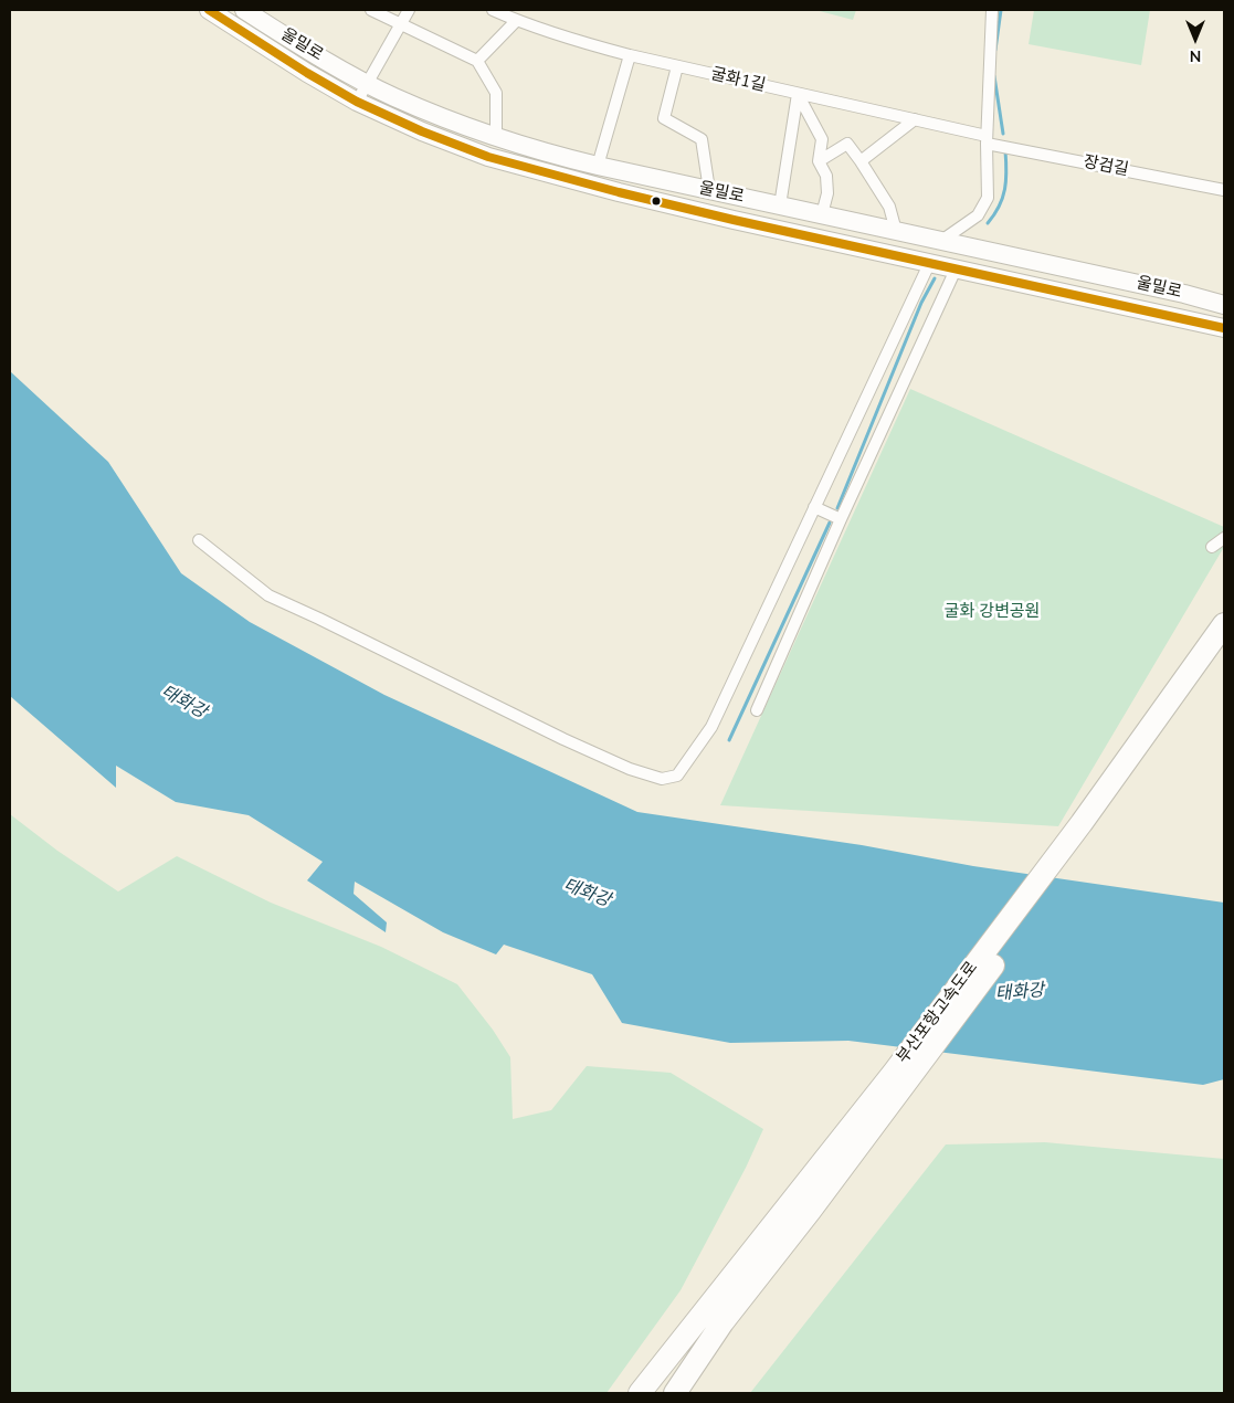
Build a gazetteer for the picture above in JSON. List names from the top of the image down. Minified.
{"streets":{"highway":["부산포항고속도로"],"main road":["울밀로"],"street":["굴화1길","장검길"]},"crossings":[["울밀로","굴화1길"],["울밀로","장검길"],["굴화1길","장검길"]],"water":["태화강"],"parks":["굴화 강변공원"],"north":"bottom"}
